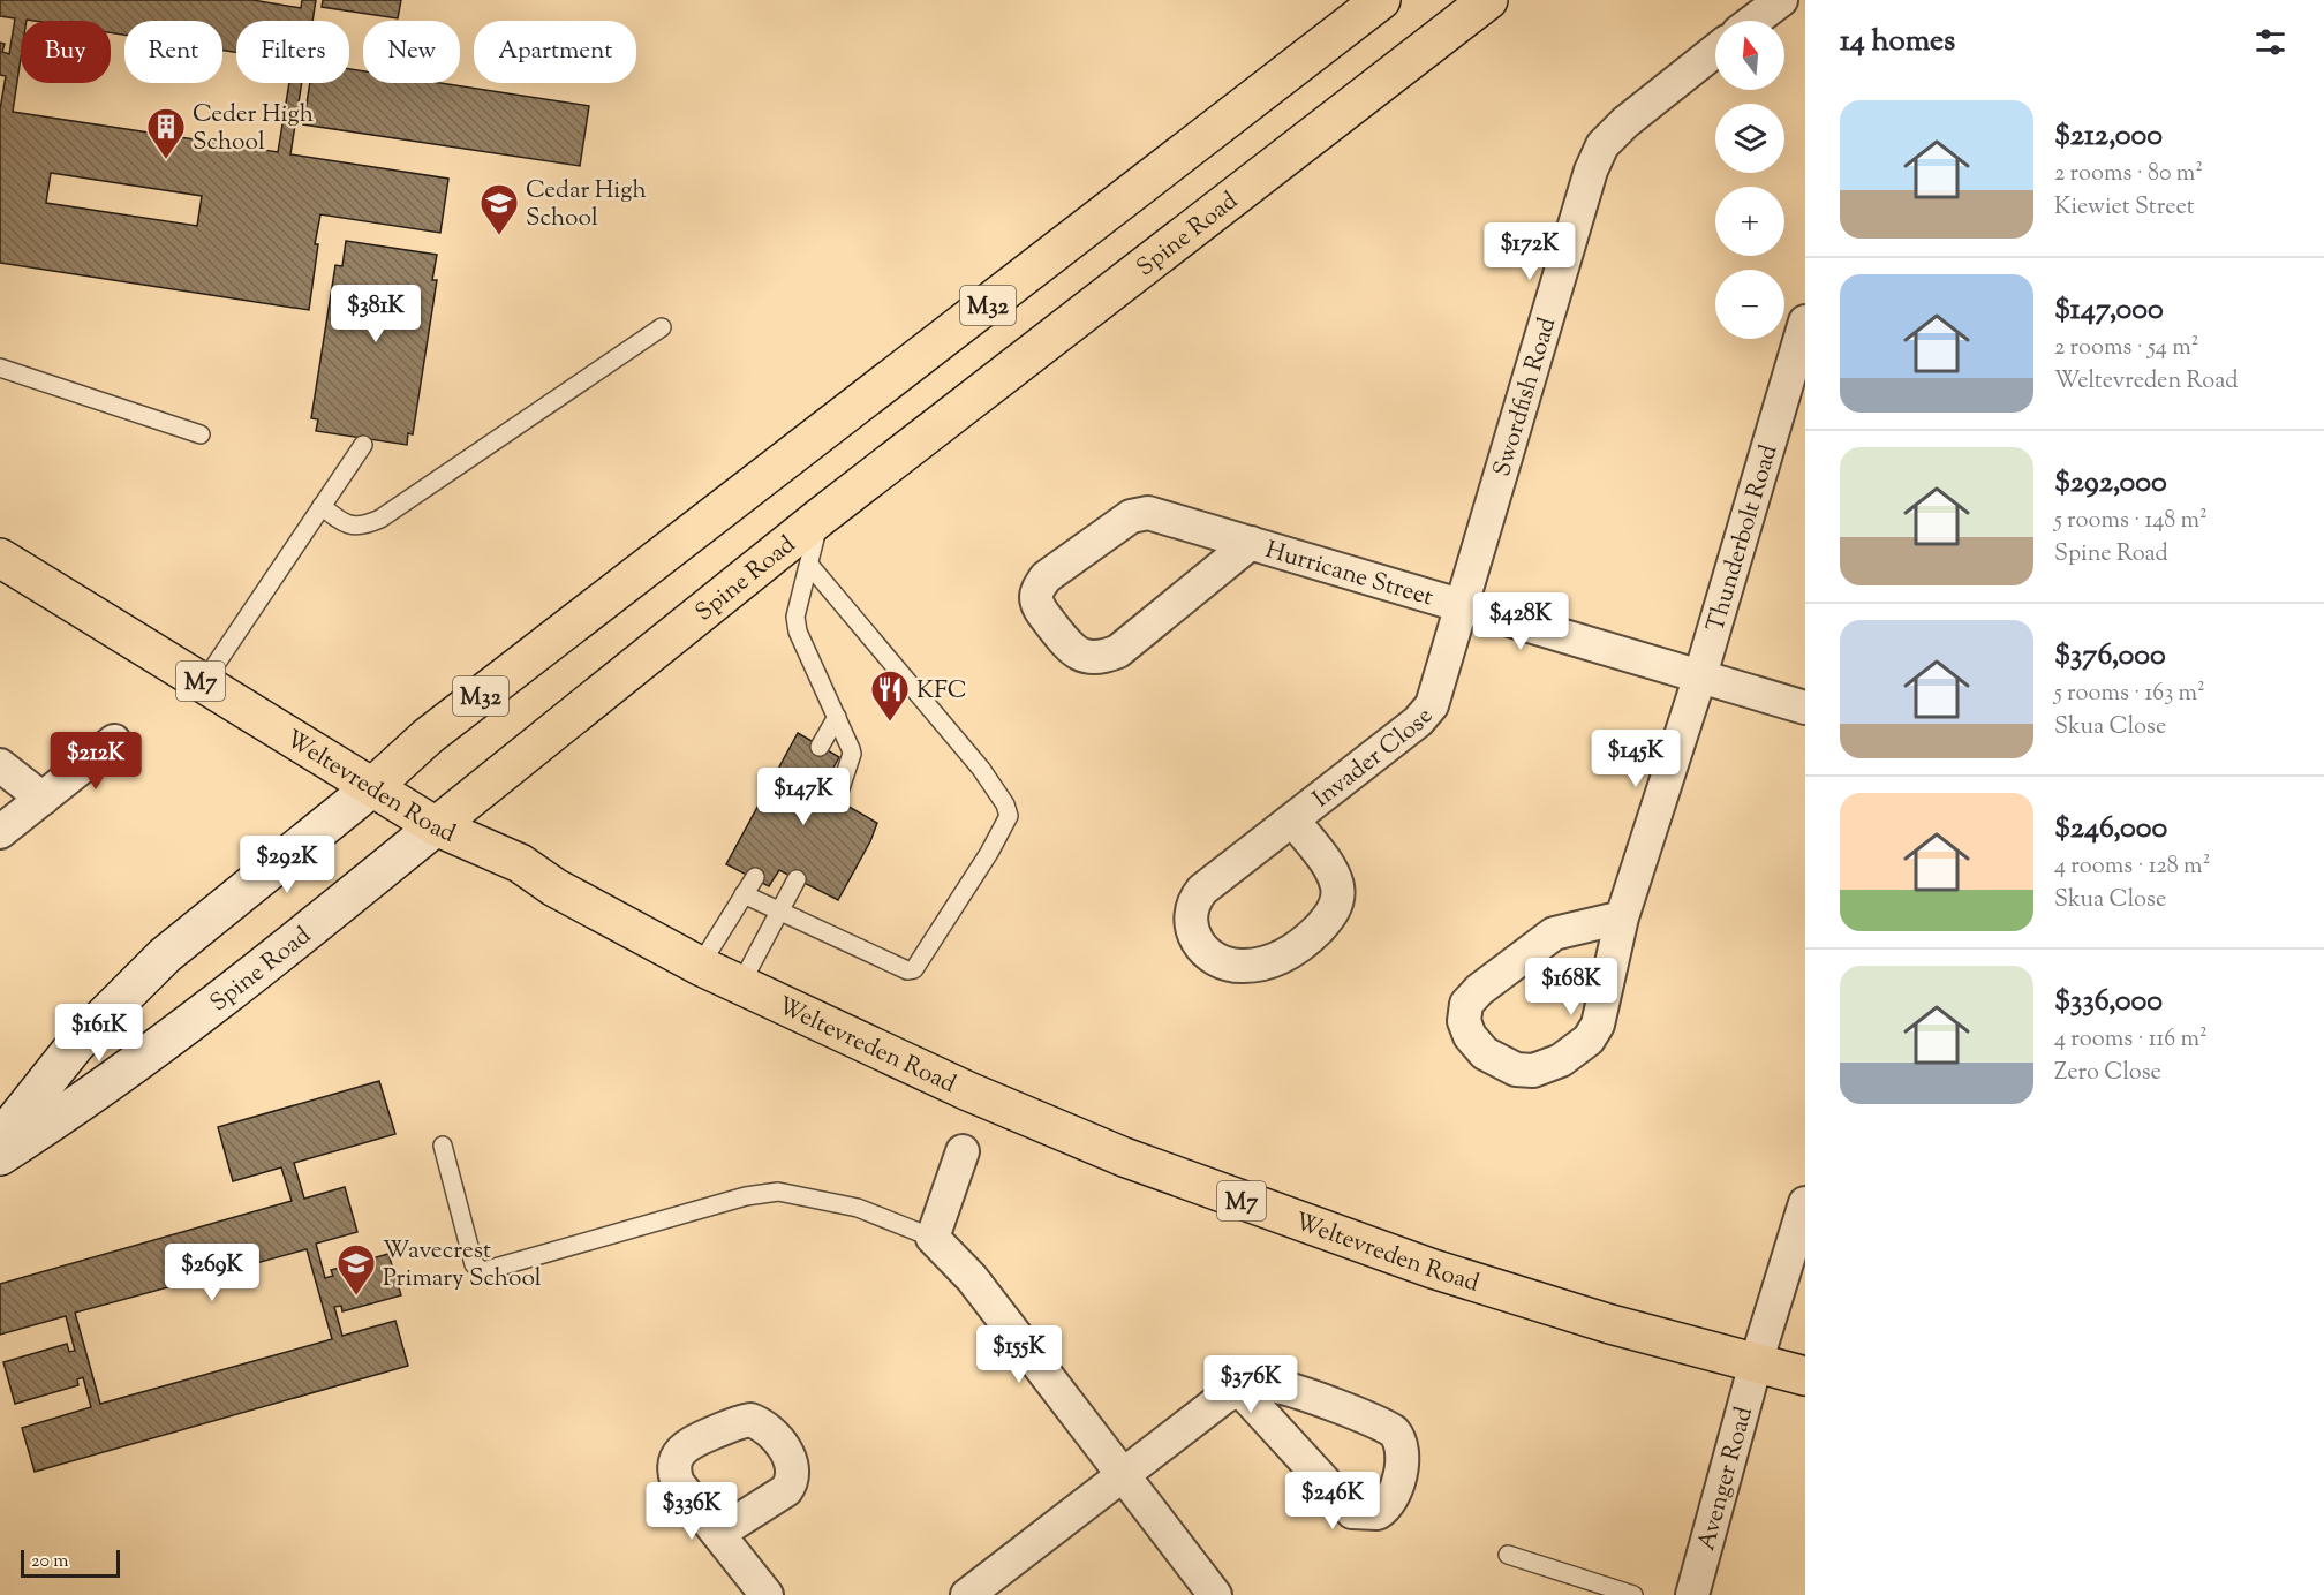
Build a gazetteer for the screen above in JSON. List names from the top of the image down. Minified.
{"streets":{"main road":["Spine Road","M32","M7","Weltevreden Road"],"street":["Swordfish Road","Thunderbolt Road","Hurricane Street","Invader Close","Avenger Road"]},"crossings":[["Spine Road","Weltevreden Road"],["M32","Weltevreden Road"],["Swordfish Road","Hurricane Street"],["Swordfish Road","Invader Close"],["Thunderbolt Road","Hurricane Street"],["Hurricane Street","Invader Close"],["Weltevreden Road","Avenger Road"]],"places":{"building":["Ceder High School"],"school or university":["Cedar High School","Wavecrest Primary School"],"restaurant":["KFC"]},"scale_bar":"20 m","north":"top","page":{"heading":"14 homes","map_buttons":["+","−"],"chip":["Buy","Rent","Filters","New","Apartment"],"list":[{"name":"$212,000","note":"2 rooms · 80 m² · Kiewiet Street"},{"name":"$147,000","note":"2 rooms · 54 m² · Weltevreden Road"},{"name":"$292,000","note":"5 rooms · 148 m² · Spine Road"},{"name":"$376,000","note":"5 rooms · 163 m² · Skua Close"},{"name":"$246,000","note":"4 rooms · 128 m² · Skua Close"},{"name":"$336,000","note":"4 rooms · 116 m² · Zero Close"}],"price":["$172K","$381K","$428K","$145K","$212K","$147K","$292K","$168K","$161K","$269K","$155K","$376K","$246K","$336K"],"scale":"20 m"}}
